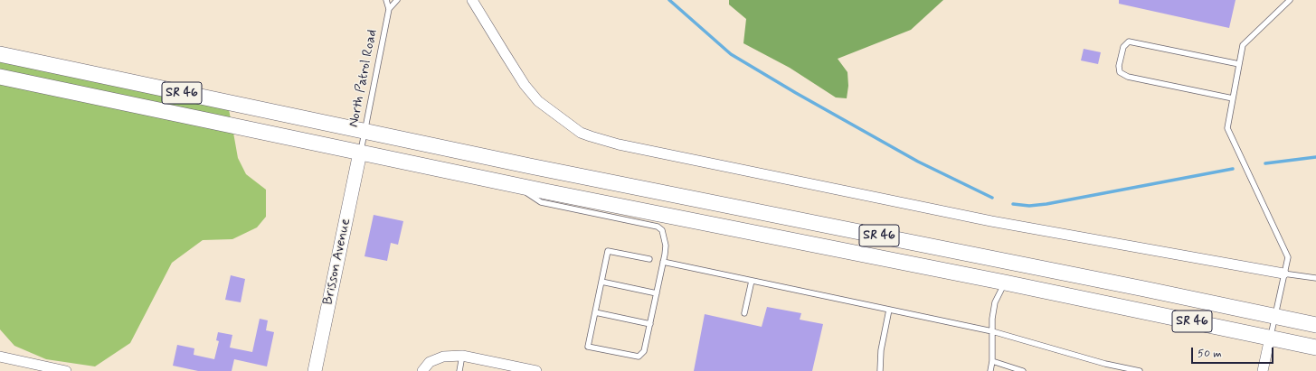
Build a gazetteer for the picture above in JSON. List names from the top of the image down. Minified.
{"streets":{"main road":["SR 46"],"street":["Brisson Avenue"],"lane":["North Patrol Road"]},"crossings":[["North Patrol Road","SR 46"],["North Patrol Road","Brisson Avenue"],["SR 46","Brisson Avenue"]],"scale_bar":"50 m"}
